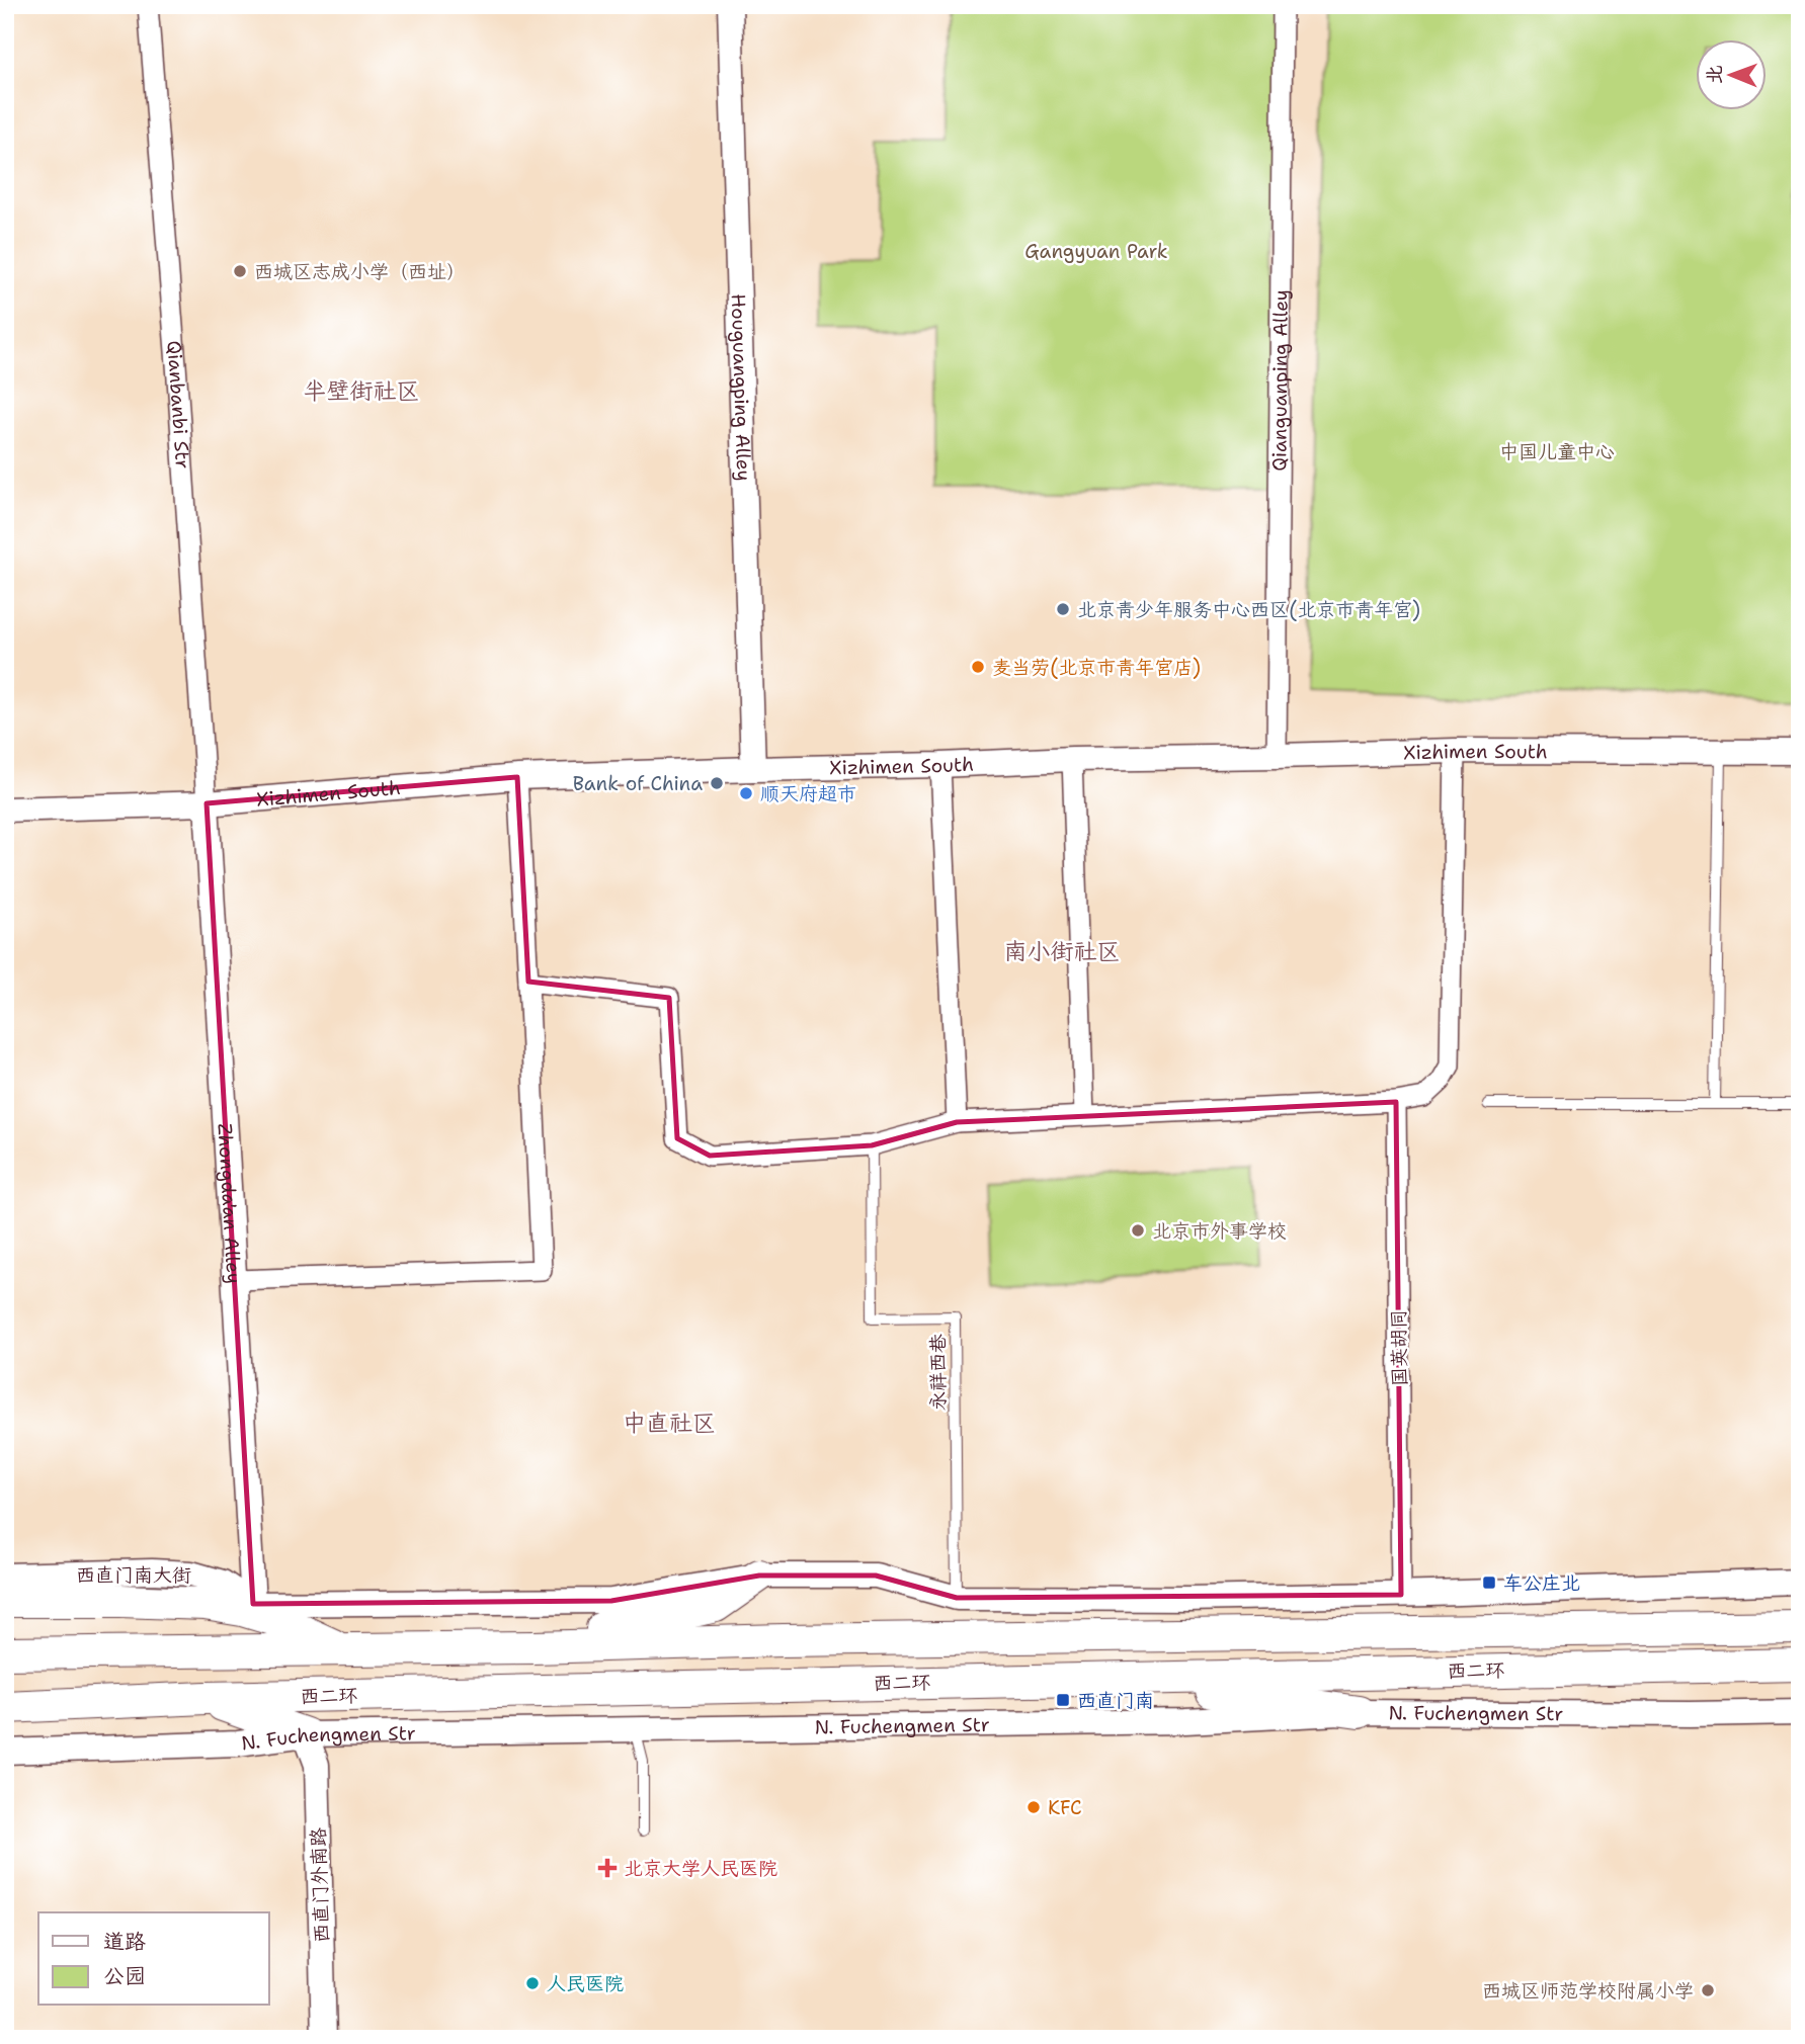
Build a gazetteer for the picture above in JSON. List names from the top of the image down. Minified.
{"streets":{"highway":["西二环"],"street":["Qianguanping Alley","Houguangping Alley","Qianbanbi Str","Xizhimen South","Zhongda'an Alley","国英胡同","西直门南大街","N. Fuchengmen Str","西直门外南路"],"lane":["永祥西巷"]},"crossings":[["Qianguanping Alley","Xizhimen South"],["Houguangping Alley","Xizhimen South"],["Qianbanbi Str","Xizhimen South"],["Qianbanbi Str","Zhongda'an Alley"],["Xizhimen South","Zhongda'an Alley"],["Zhongda'an Alley","西直门南大街"],["N. Fuchengmen Str","西直门外南路"]],"districts":["半壁街社区","南小街社区","中直社区"],"parks":["Gangyuan Park","中国儿童中心"],"places":{"other":["西城区志成小学（西址）","北京青少年服务中心西区(北京市青年宫)","麦当劳(北京市青年宫店)","Bank of China","顺天府超市","北京市外事学校","KFC","人民医院","西城区师范学校附属小学"],"transit":["车公庄北","西直门南"],"health":["北京大学人民医院"]},"legend":["道路","公园"],"north":"left"}
